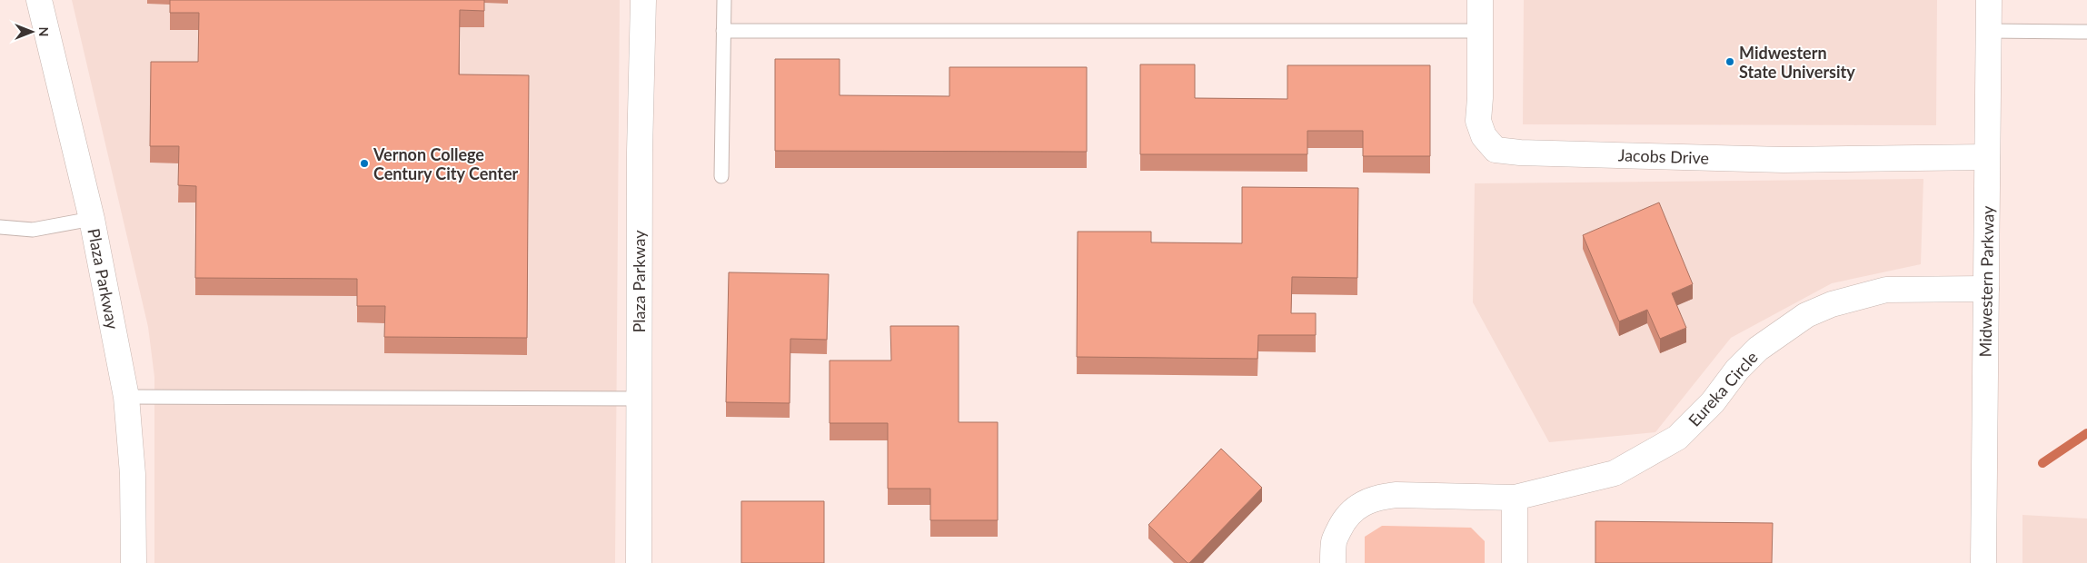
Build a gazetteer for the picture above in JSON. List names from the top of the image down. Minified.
{"streets":{"street":["Jacobs Drive","Plaza Parkway","Midwestern Parkway","Eureka Circle"]},"crossings":[["Jacobs Drive","Midwestern Parkway"],["Midwestern Parkway","Eureka Circle"]],"places":["Midwestern State University","Vernon College Century City Center"],"north":"right"}
